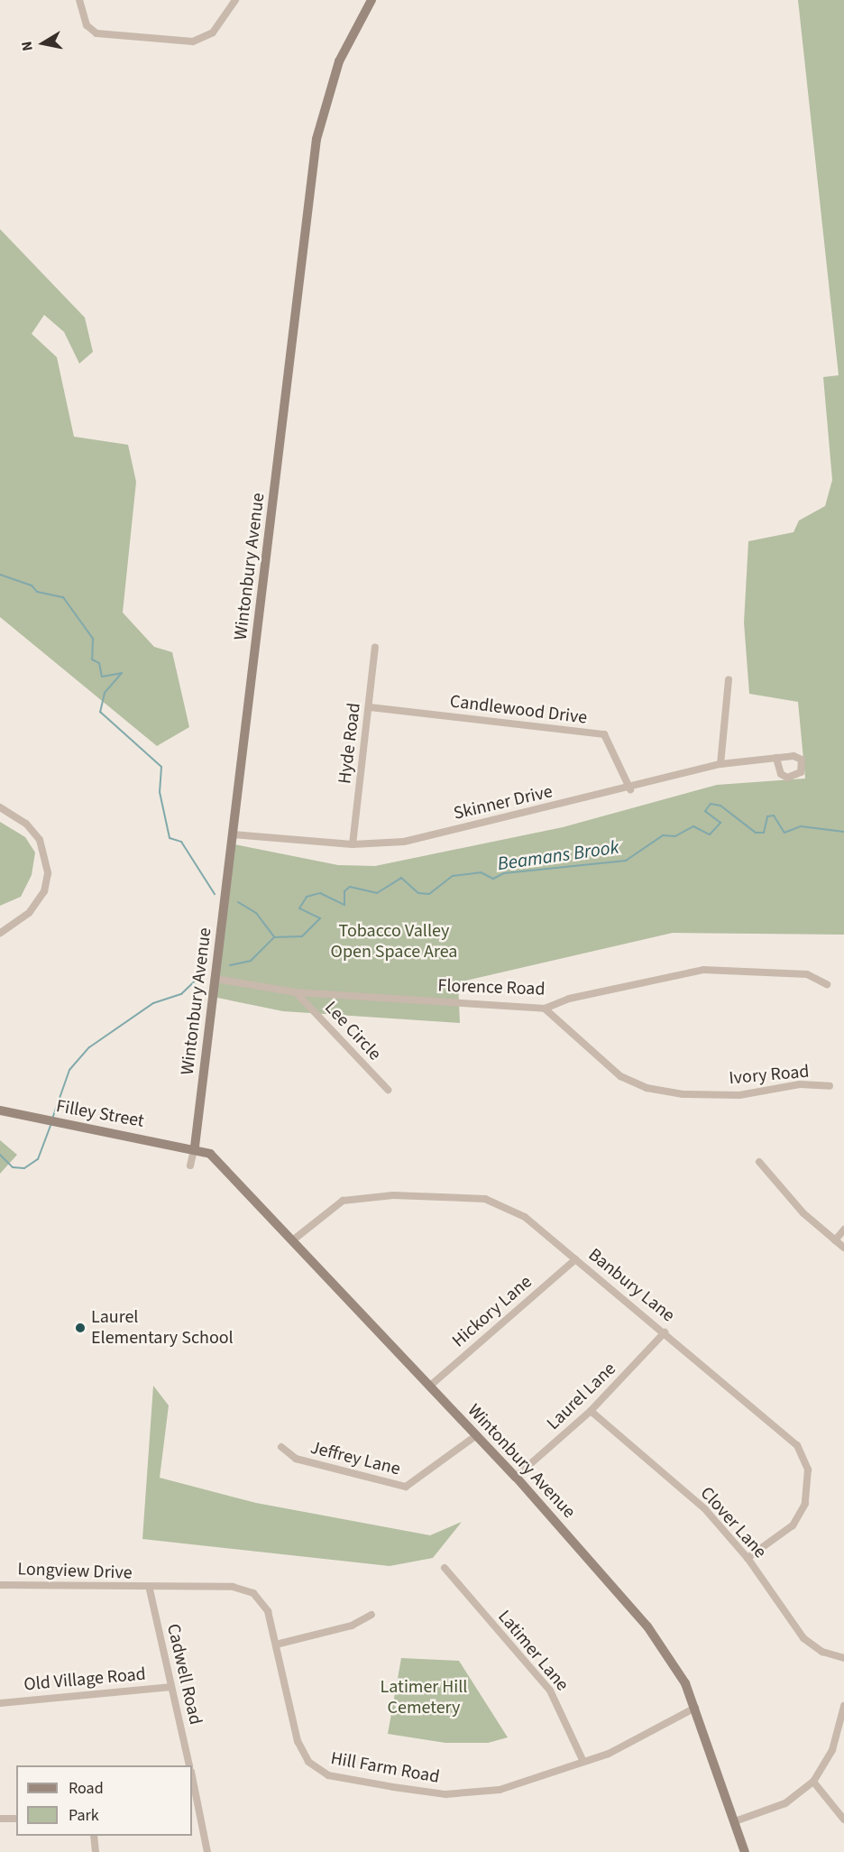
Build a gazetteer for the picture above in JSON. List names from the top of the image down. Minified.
{"streets":{"street":["Wintonbury Avenue","Candlewood Drive","Hyde Road","Skinner Drive","Florence Road","Lee Circle","Ivory Road","Filley Street","Banbury Lane","Hickory Lane","Laurel Lane","Jeffrey Lane","Clover Lane","Longview Drive","Latimer Lane","Cadwell Road","Old Village Road","Hill Farm Road"]},"crossings":[["Wintonbury Avenue","Skinner Drive"],["Wintonbury Avenue","Florence Road"],["Wintonbury Avenue","Filley Street"],["Wintonbury Avenue","Banbury Lane"],["Wintonbury Avenue","Hickory Lane"],["Wintonbury Avenue","Laurel Lane"],["Wintonbury Avenue","Jeffrey Lane"],["Wintonbury Avenue","Hill Farm Road"],["Candlewood Drive","Hyde Road"],["Candlewood Drive","Skinner Drive"],["Hyde Road","Skinner Drive"],["Florence Road","Lee Circle"],["Florence Road","Ivory Road"],["Banbury Lane","Hickory Lane"],["Banbury Lane","Laurel Lane"],["Banbury Lane","Clover Lane"],["Laurel Lane","Clover Lane"],["Longview Drive","Cadwell Road"],["Longview Drive","Hill Farm Road"],["Latimer Lane","Hill Farm Road"],["Cadwell Road","Old Village Road"],["Cadwell Road","Hill Farm Road"]],"water":["Beamans Brook"],"parks":["Tobacco Valley Open Space Area","Latimer Hill Cemetery"],"places":["Laurel Elementary School"],"legend":["Road","Park"],"north":"left"}
